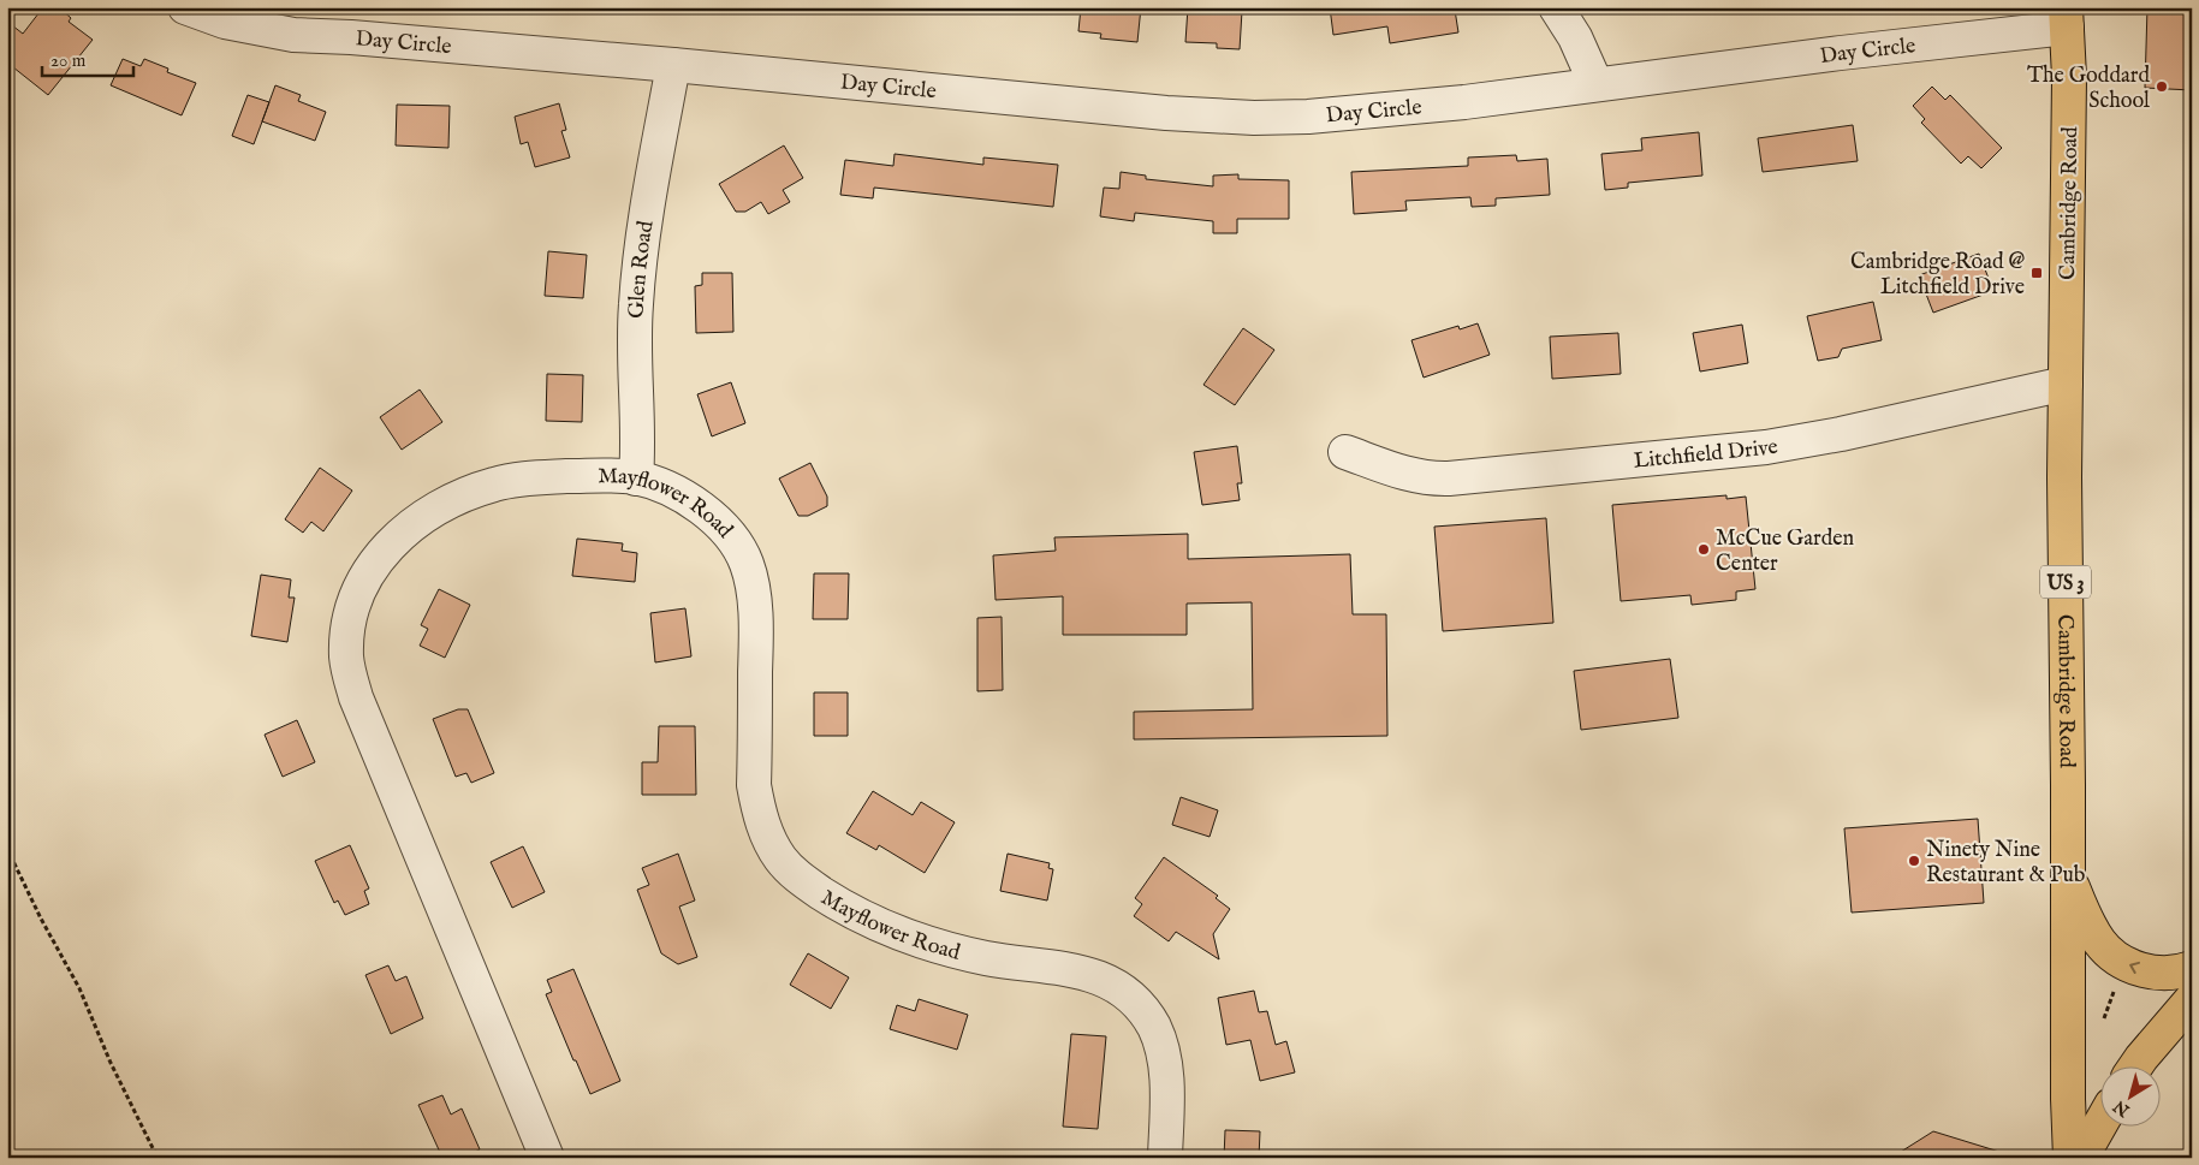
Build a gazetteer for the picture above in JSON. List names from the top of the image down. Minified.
{"streets":{"main road":["Cambridge Road","US 3"],"street":["Day Circle","Glen Road","Litchfield Drive","Mayflower Road"]},"crossings":[["Day Circle","Cambridge Road"],["Day Circle","Glen Road"],["Cambridge Road","Litchfield Drive"],["Glen Road","Mayflower Road"]],"places":{"other":["The Goddard School","McCue Garden Center","Ninety Nine Restaurant & Pub"],"transit":["Cambridge Road @ Litchfield Drive"]},"scale_bar":"20 m","north":"bottom left"}
